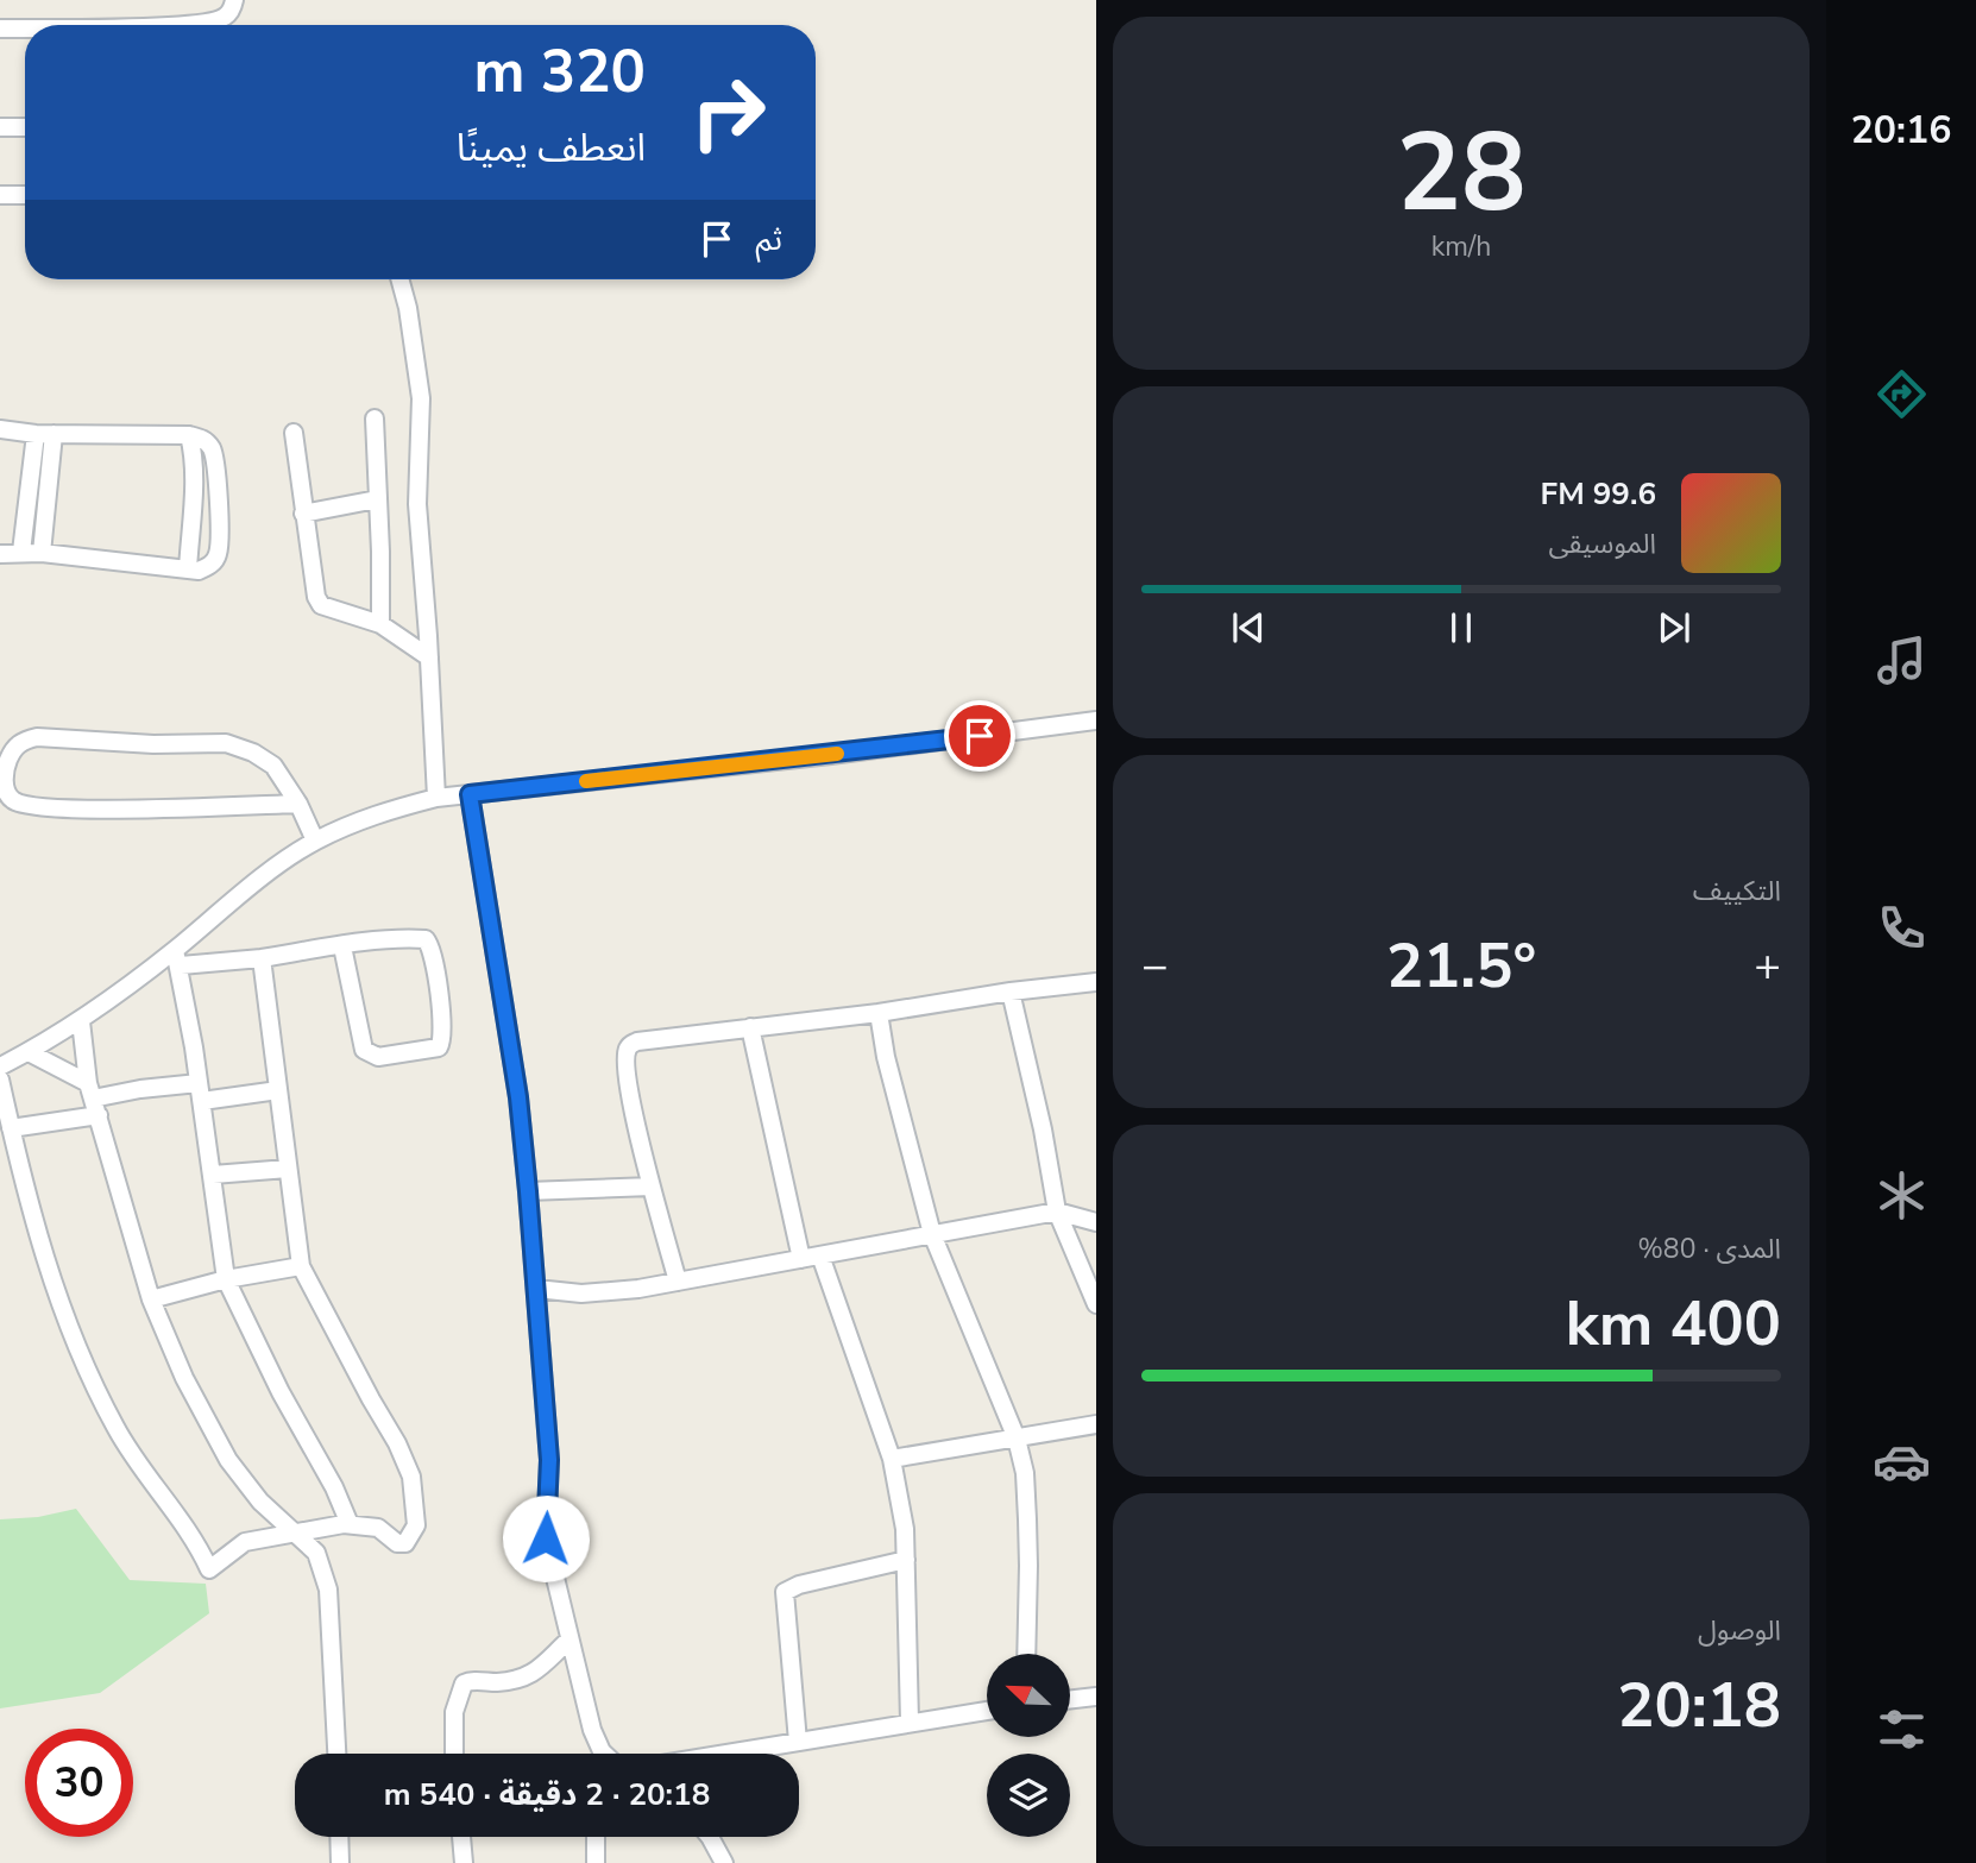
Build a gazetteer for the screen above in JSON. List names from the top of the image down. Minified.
{"north":"top left","page":{"tabs":"20:16","tile":[["28","km/h"],"التكييف",["المدى · 80%","400 km"],["الوصول","20:18"]],"turn":["320 m","انعطف يمينًا"],"then":"ثم","song":["99.6 FM","الموسيقى"],"heat":["−","21.5°","+"],"limit":"30","trip":"20:18 · 2 دقيقة · 540 m"}}
